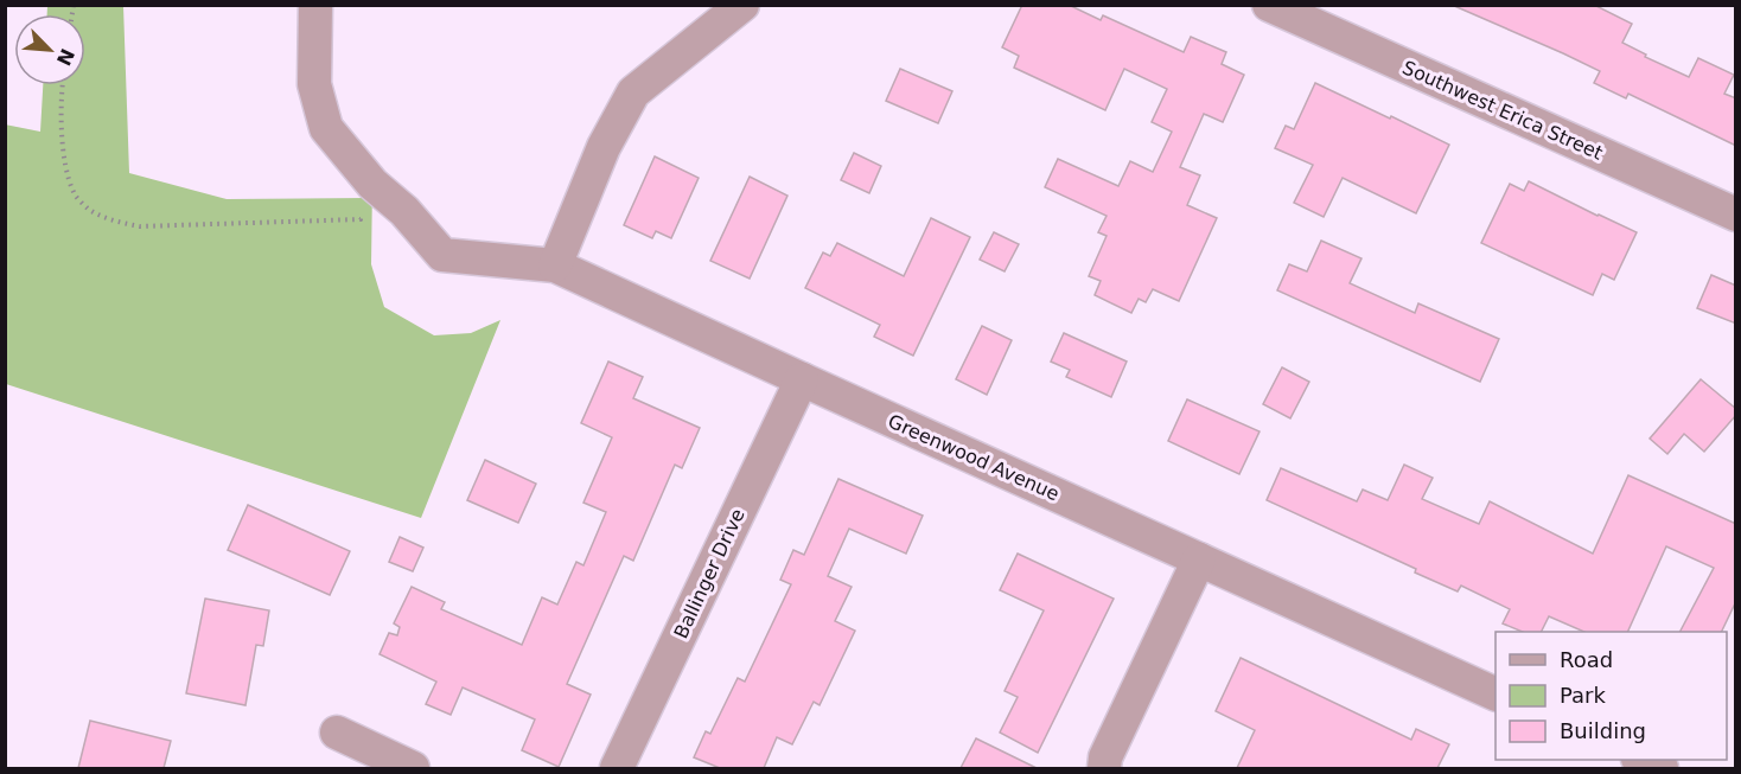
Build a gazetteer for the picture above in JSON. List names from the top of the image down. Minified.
{"streets":{"street":["Southwest Erica Street","Greenwood Avenue","Ballinger Drive"]},"crossings":[["Greenwood Avenue","Ballinger Drive"]],"legend":["Road","Park","Building"],"north":"bottom right"}
